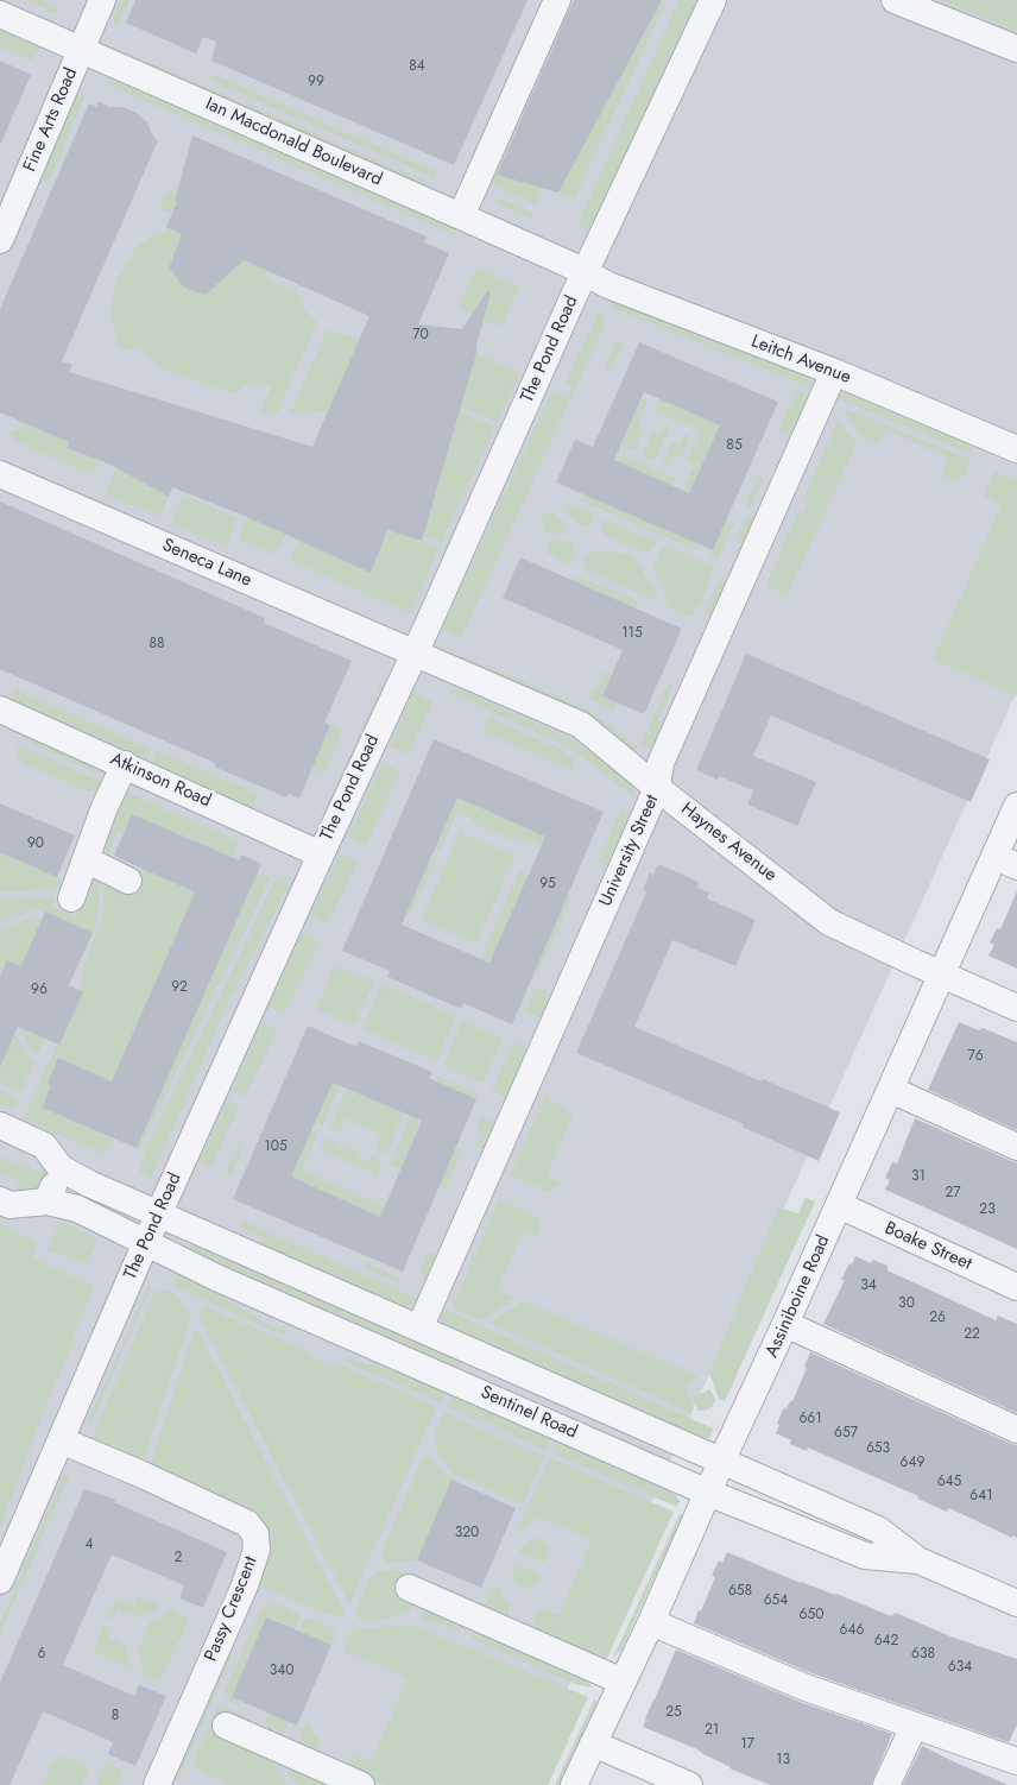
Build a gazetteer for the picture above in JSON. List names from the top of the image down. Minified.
{"streets":{"street":["Fine Arts Road","Ian Macdonald Boulevard","The Pond Road","Leitch Avenue","Seneca Lane","Atkinson Road","Haynes Avenue","University Street","Boake Street","Assiniboine Road","Sentinel Road","Passy Crescent"]},"crossings":[["Fine Arts Road","Ian Macdonald Boulevard"],["Ian Macdonald Boulevard","The Pond Road"],["Ian Macdonald Boulevard","Leitch Avenue"],["The Pond Road","Leitch Avenue"],["The Pond Road","Seneca Lane"],["The Pond Road","Atkinson Road"],["The Pond Road","Haynes Avenue"],["The Pond Road","Sentinel Road"],["The Pond Road","Passy Crescent"],["Leitch Avenue","University Street"],["Seneca Lane","Haynes Avenue"],["Haynes Avenue","University Street"],["Haynes Avenue","Assiniboine Road"],["University Street","Sentinel Road"],["Boake Street","Assiniboine Road"],["Assiniboine Road","Sentinel Road"]],"house_numbers":["84","99","70","85","115","88","90","95","92","96","76","105","31","27","23","34","30","26","22","661","657","653","649","645","641","320","4","2","658","654","650","646","642","6","638","634","340","25","8","21","17","13"]}
